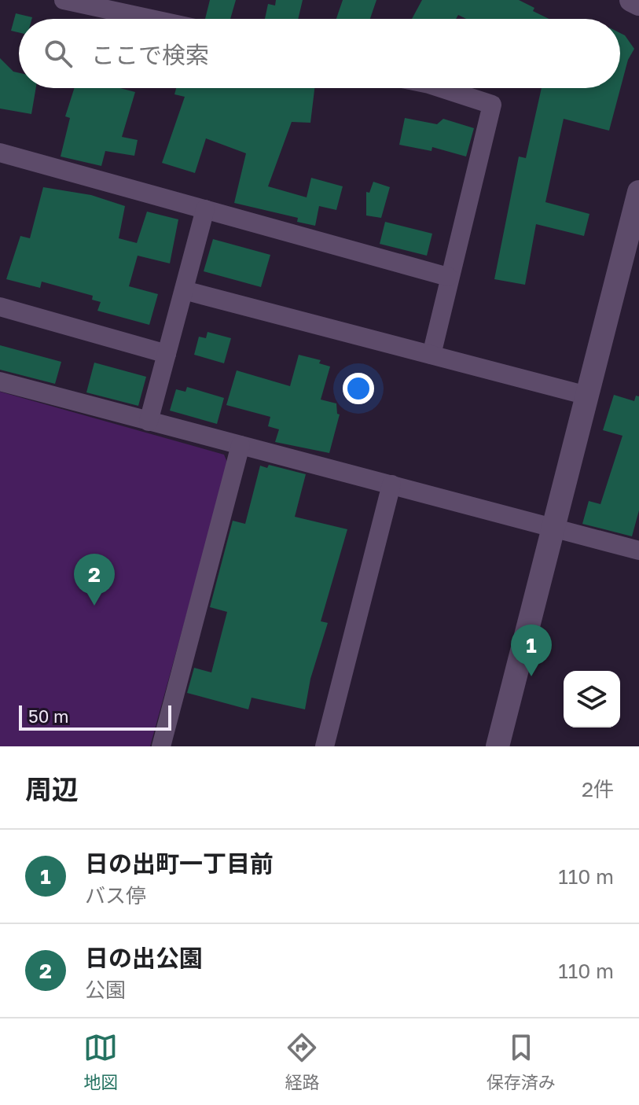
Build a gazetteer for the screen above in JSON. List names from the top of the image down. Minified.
{"scale_bar":"50 m","page":{"search":"ここで検索","pins":["2","1"],"scale":"50 m","heading":["周辺","2件"],"list":[{"mark":"1","name":"日の出町一丁目前","note":"バス停","value":"110 m"},{"mark":"2","name":"日の出公園","note":"公園","value":"110 m"}],"nav":["地図","経路","保存済み"]}}
